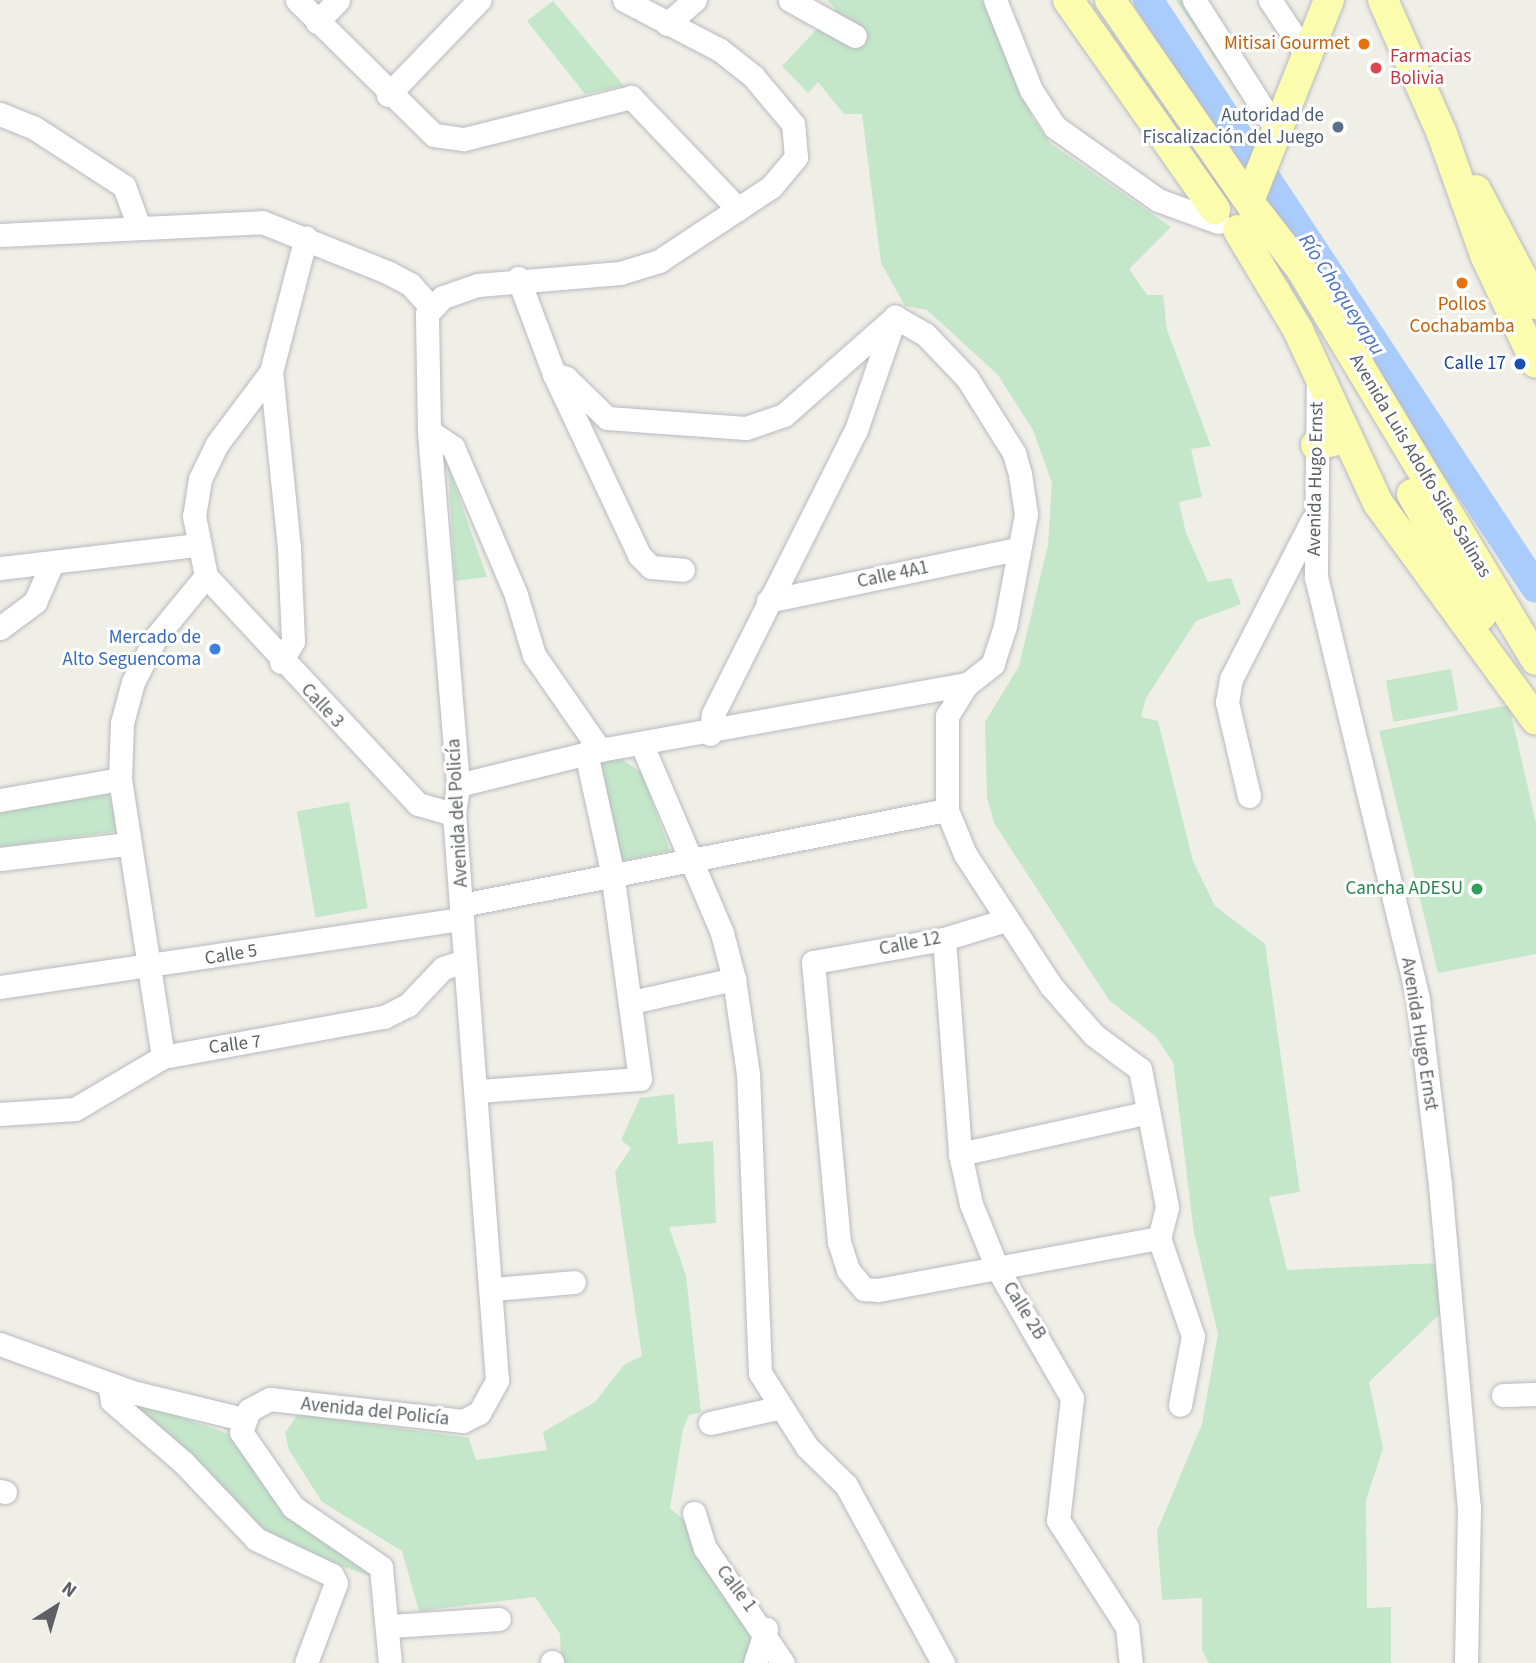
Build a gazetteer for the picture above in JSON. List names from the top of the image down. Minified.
{"streets":{"main road":["Avenida Luis Adolfo Siles Salinas"],"street":["Avenida Hugo Ernst","Calle 4A1","Calle 3","Avenida del Policía","Calle 12","Calle 5","Calle 7","Calle 2B","Calle 1"]},"crossings":[["Avenida Luis Adolfo Siles Salinas","Avenida Hugo Ernst"],["Calle 3","Avenida del Policía"],["Avenida del Policía","Calle 5"],["Avenida del Policía","Calle 7"],["Calle 12","Calle 2B"]],"water":["Río Choqueyapu"],"places":["Mitisai Gourmet","Farmacias Bolivia","Autoridad de Fiscalización del Juego","Pollos Cochabamba","Calle 17","Mercado de Alto Seguencoma","Cancha ADESU"],"north":"top right"}
